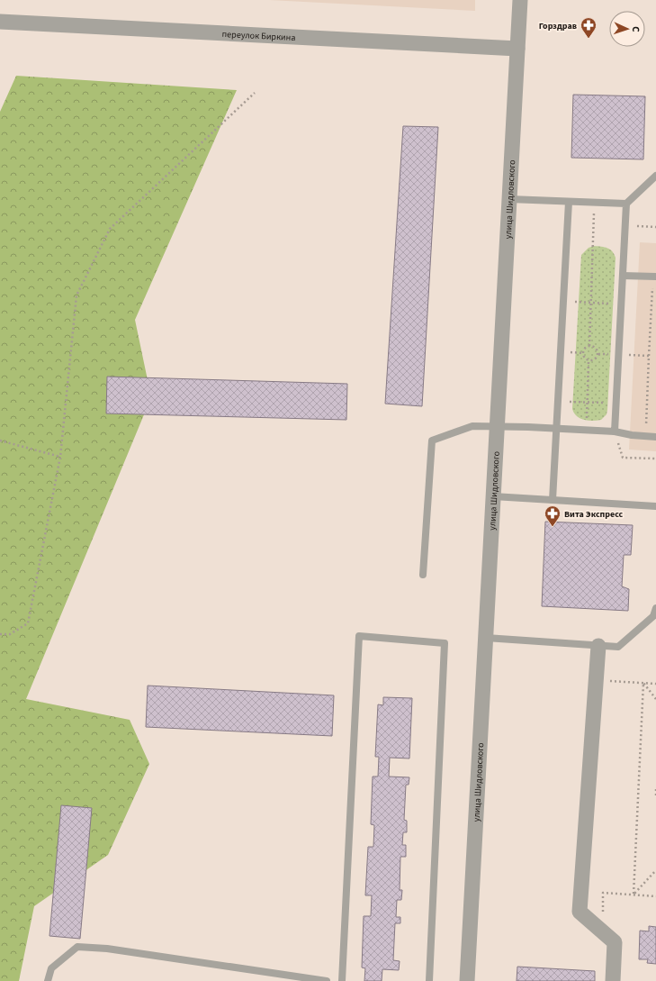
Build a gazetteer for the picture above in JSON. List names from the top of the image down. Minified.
{"streets":{"street":["переулок Биркина","улица Шидловского"]},"crossings":[["переулок Биркина","улица Шидловского"]],"places":{"pharmacy":["Горздрав","Вита Экспресс"]},"north":"right"}
